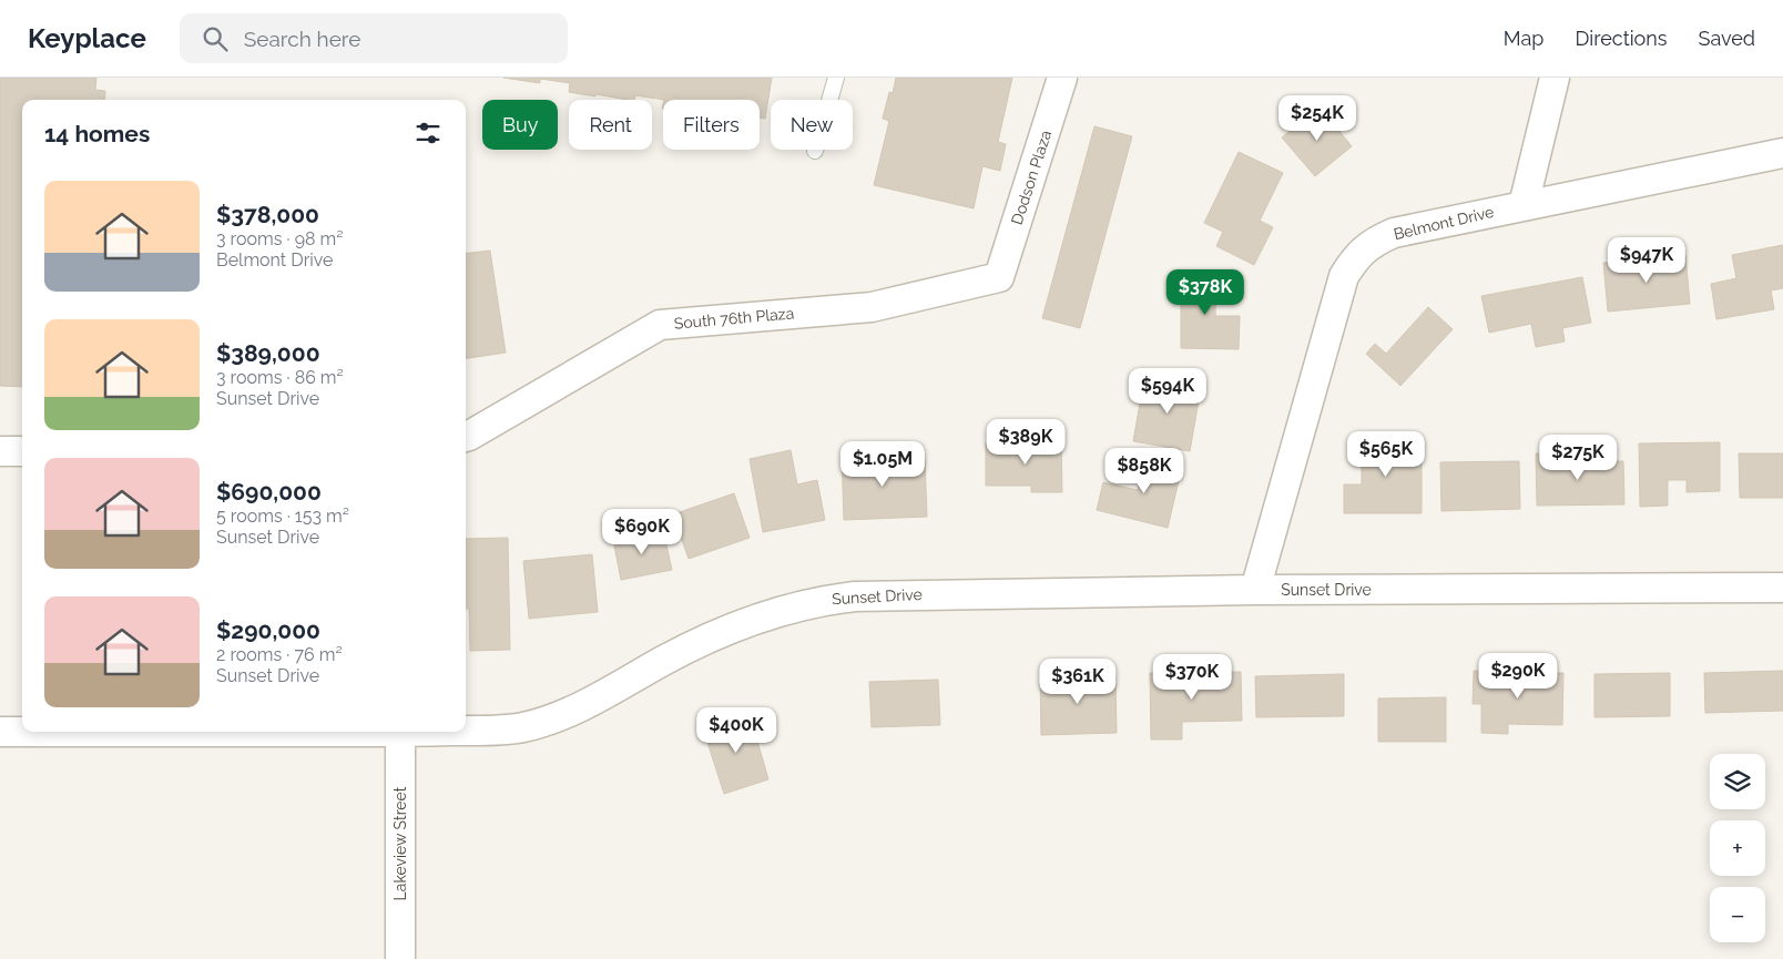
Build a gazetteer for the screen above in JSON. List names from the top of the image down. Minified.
{"streets":{"street":["Dodson Plaza","Belmont Drive","South 76th Plaza","Sunset Drive","Lakeview Street"]},"crossings":[["Dodson Plaza","South 76th Plaza"],["Belmont Drive","Sunset Drive"]],"page":{"header":"Keyplace","search":"Search here","nav":["Map","Directions","Saved"],"price":["$254K","$947K","$378K","$594K","$389K","$565K","$275K","$1.05M","$858K","$690K","$290K","$370K","$361K","$400K"],"chip":["Buy","Rent","Filters","New"],"heading":"14 homes","list":[{"name":"$378,000","note":"3 rooms · 98 m² · Belmont Drive"},{"name":"$389,000","note":"3 rooms · 86 m² · Sunset Drive"},{"name":"$690,000","note":"5 rooms · 153 m² · Sunset Drive"},{"name":"$290,000","note":"2 rooms · 76 m² · Sunset Drive"}],"map_buttons":["+","−"]}}
